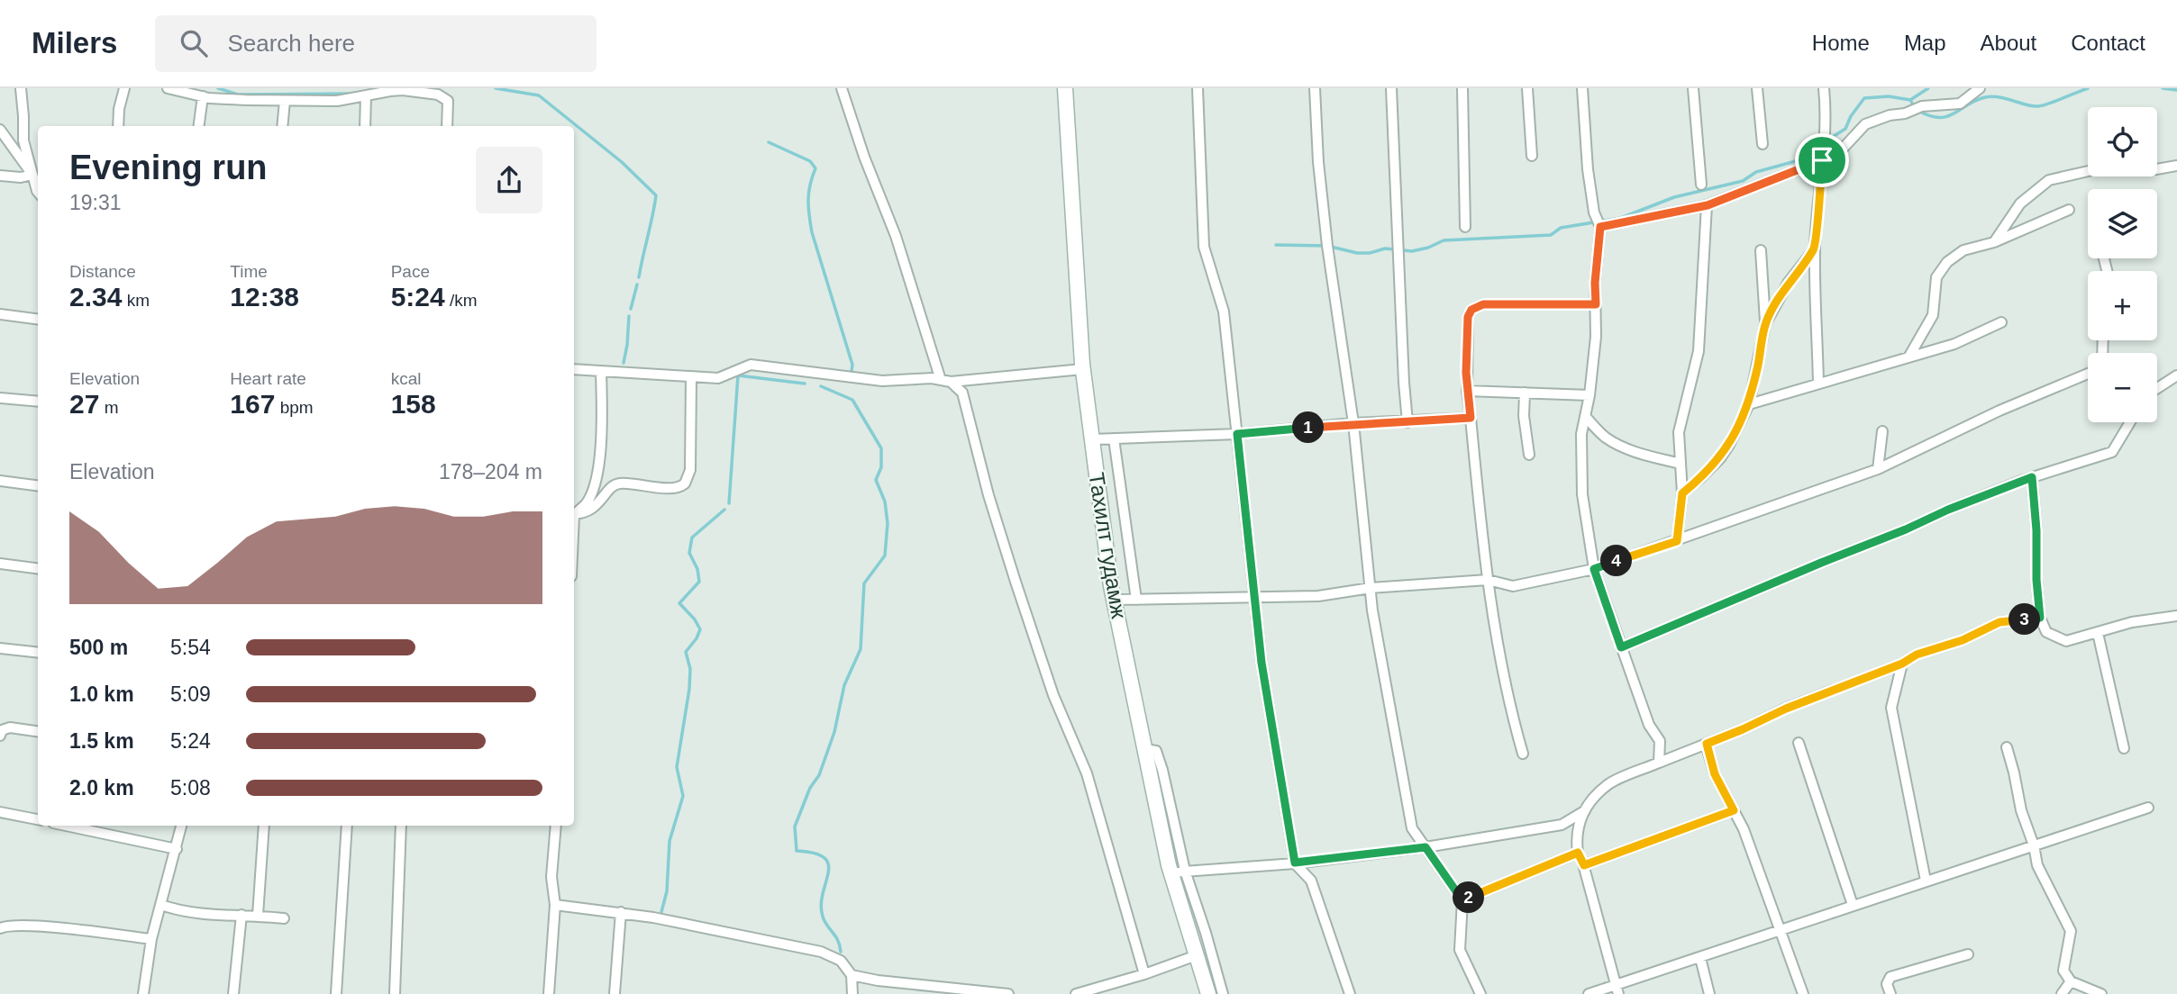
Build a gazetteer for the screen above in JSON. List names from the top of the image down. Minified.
{"streets":{"main road":["Тахилт гудамж"]},"page":{"header":"Milers","search":"Search here","nav":["Home","Map","About","Contact"],"map_buttons":["+","−"],"heading":["Evening run","19:31"],"stats":[["Distance","2.34 km"],["Time","12:38"],["Pace","5:24 /km"],["Elevation","27 m"],["Heart rate","167 bpm"],["kcal","158"]],"pins":["1","4","3","2"],"chart":["Elevation","178–204 m"],"list":[{"name":"500 m","note":"5:54"},{"name":"1.0 km","note":"5:09"},{"name":"1.5 km","note":"5:24"},{"name":"2.0 km","note":"5:08"}]}}
